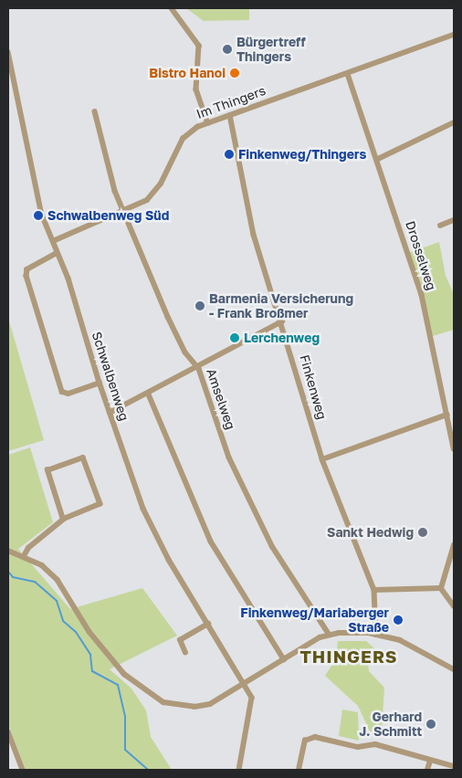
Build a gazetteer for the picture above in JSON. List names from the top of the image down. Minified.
{"streets":{"street":["Im Thingers","Drosselweg","Schwalbenweg","Finkenweg","Amselweg"]},"crossings":[["Im Thingers","Drosselweg"],["Im Thingers","Schwalbenweg"],["Im Thingers","Finkenweg"],["Im Thingers","Amselweg"]],"districts":["THINGERS"],"places":["Bürgertreff Thingers","Bistro Hanoi","Finkenweg/Thingers","Schwalbenweg Süd","Barmenia Versicherung - Frank Broßmer","Lerchenweg","Sankt Hedwig","Finkenweg/Mariaberger Straße","Gerhard J. Schmitt"]}
